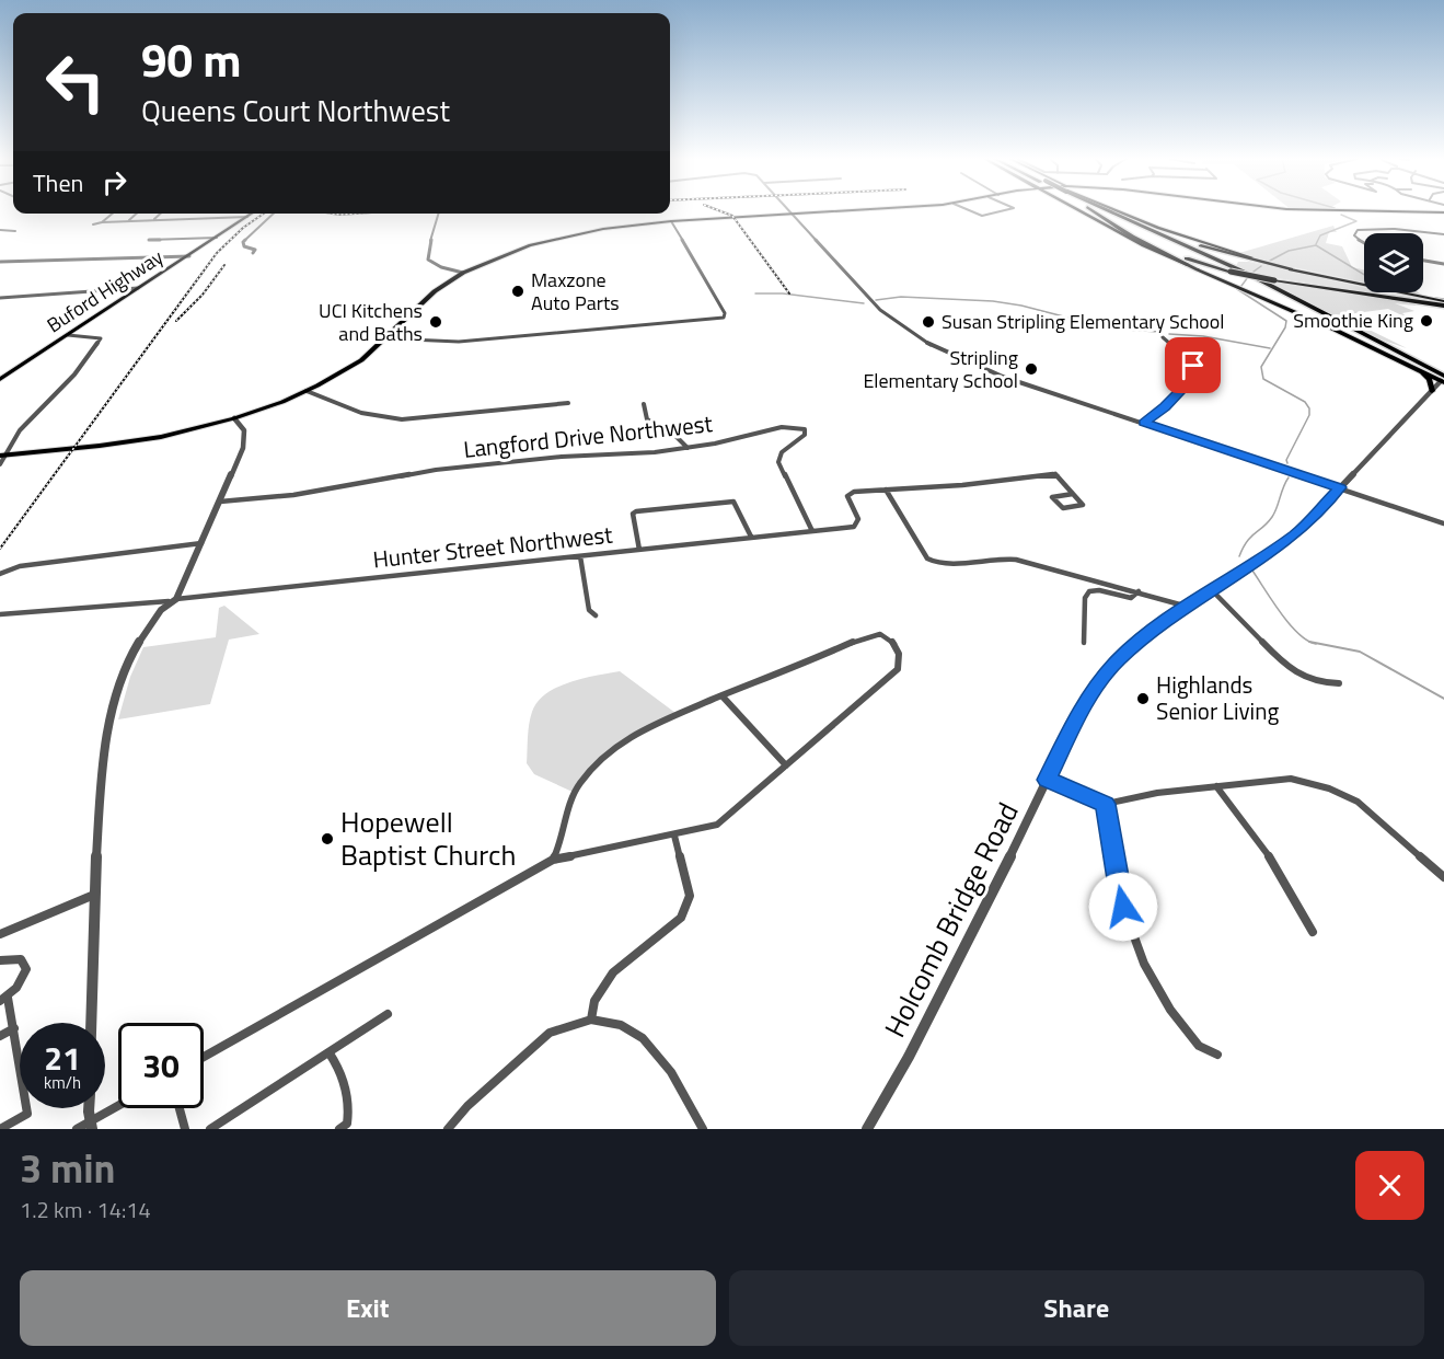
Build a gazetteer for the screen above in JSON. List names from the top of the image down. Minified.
{"streets":{"main road":["Buford Highway"],"street":["Langford Drive Northwest","Hunter Street Northwest","Holcomb Bridge Road"]},"crossings":[["Langford Drive Northwest","Hunter Street Northwest"]],"places":["Maxzone Auto Parts","Smoothie King","UCI Kitchens and Baths","Susan Stripling Elementary School","Stripling Elementary School","Highlands Senior Living","Hopewell Baptist Church"],"page":{"turn":["90 m","Queens Court Northwest"],"then":"Then","speed":"21 km/h","limit":"30","heading":["3 min","1.2 km · 14:14"],"buttons":["Exit","Share"]}}
